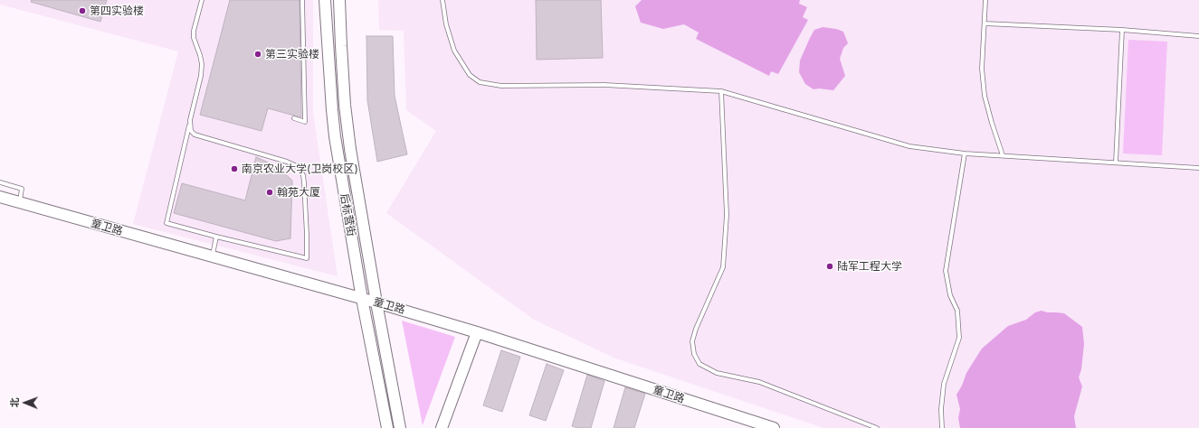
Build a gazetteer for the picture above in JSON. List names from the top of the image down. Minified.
{"streets":{"street":["后标营街","童卫路"]},"crossings":[["后标营街","童卫路"]],"places":["第四实验楼","第三实验楼","南京农业大学(卫岗校区)","翰苑大厦","陆军工程大学"],"north":"left"}
